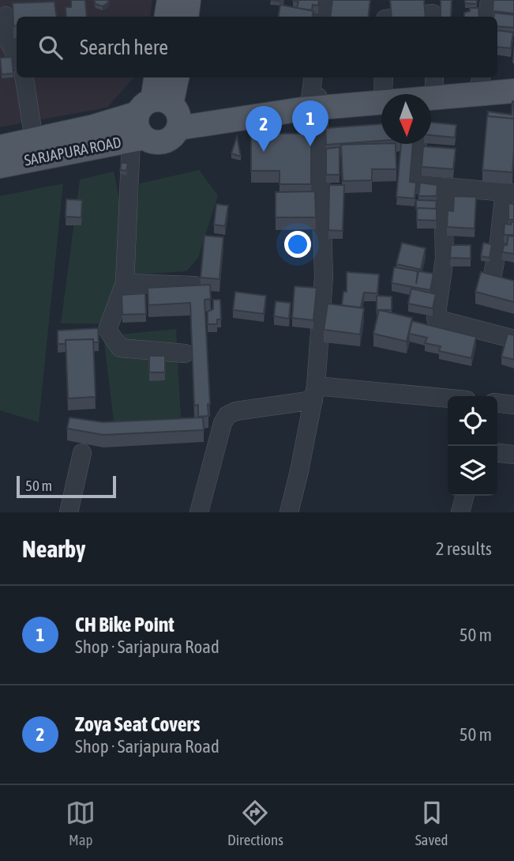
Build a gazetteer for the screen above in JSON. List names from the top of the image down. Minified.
{"streets":{"main road":["SARJAPURA ROAD"]},"scale_bar":"50 m","north":"bottom","page":{"search":"Search here","pins":["1","2"],"scale":"50 m","heading":["Nearby","2 results"],"list":[{"mark":"1","name":"CH Bike Point","note":"Shop · Sarjapura Road","value":"50 m"},{"mark":"2","name":"Zoya Seat Covers","note":"Shop · Sarjapura Road","value":"50 m"}],"nav":["Map","Directions","Saved"]}}
